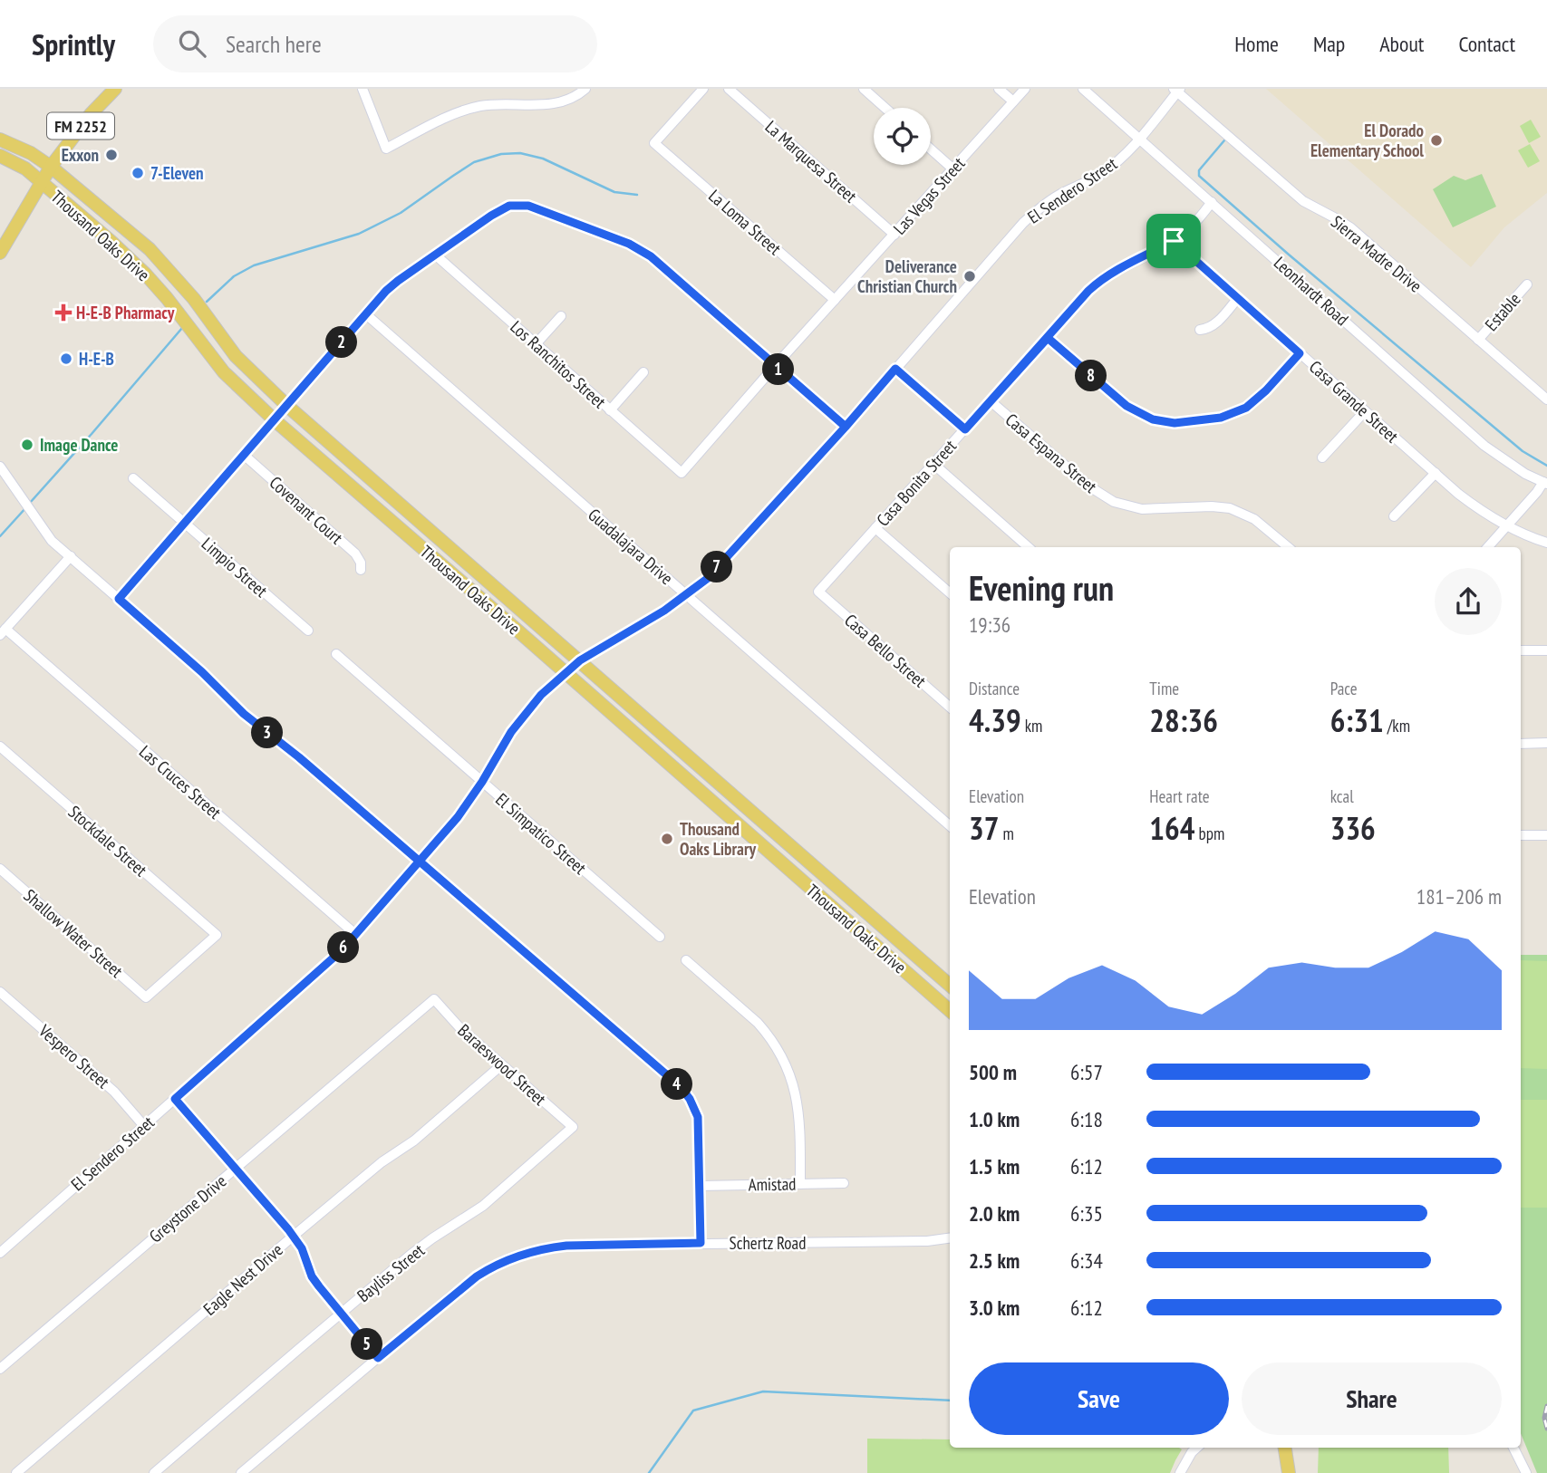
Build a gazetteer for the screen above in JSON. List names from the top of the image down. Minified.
{"streets":{"main road":["FM 2252","Thousand Oaks Drive"],"street":["La Marquesa Street","El Sendero Street","Las Vegas Street","La Loma Street","Sierra Madre Drive","Leonhardt Road","Estable","Los Ranchitos Street","Casa Grande Street","Casa Espana Street","Casa Bonita Street","Covenant Court","Guadalajara Drive","Limpio Street","Casa Bello Street","Las Cruces Street","El Simpatico Street","Stockdale Street","Shallow Water Street","Vespero Street","Baraeswood Street","Amistad","Greystone Drive","Schertz Road","Bayliss Street","Eagle Nest Drive"]},"crossings":[["FM 2252","Thousand Oaks Drive"],["La Marquesa Street","Las Vegas Street"],["El Sendero Street","Thousand Oaks Drive"],["El Sendero Street","Sierra Madre Drive"],["El Sendero Street","Leonhardt Road"],["El Sendero Street","Guadalajara Drive"],["El Sendero Street","Las Cruces Street"],["El Sendero Street","El Simpatico Street"],["El Sendero Street","Vespero Street"],["Las Vegas Street","La Loma Street"],["Las Vegas Street","Los Ranchitos Street"],["Sierra Madre Drive","Estable"],["Leonhardt Road","Casa Bonita Street"],["Casa Grande Street","Casa Bonita Street"],["Casa Espana Street","Casa Bonita Street"],["Casa Bonita Street","Casa Bello Street"],["Stockdale Street","Shallow Water Street"],["Baraeswood Street","Greystone Drive"],["Baraeswood Street","Bayliss Street"],["Baraeswood Street","Eagle Nest Drive"]],"places":{"other":["El Dorado Elementary School","Exxon","7-Eleven","Deliverance Christian Church","H-E-B","Image Dance","Thousand Oaks Library"],"health":["H-E-B Pharmacy"]},"page":{"header":"Sprintly","search":"Search here","nav":["Home","Map","About","Contact"],"pins":["2","1","8","7","3","6","4","5"],"heading":["Evening run","19:36"],"stats":[["Distance","4.39 km"],["Time","28:36"],["Pace","6:31 /km"],["Elevation","37 m"],["Heart rate","164 bpm"],["kcal","336"]],"chart":["Elevation","181–206 m"],"list":[{"name":"500 m","note":"6:57"},{"name":"1.0 km","note":"6:18"},{"name":"1.5 km","note":"6:12"},{"name":"2.0 km","note":"6:35"},{"name":"2.5 km","note":"6:34"},{"name":"3.0 km","note":"6:12"}],"buttons":["Save","Share"]}}
